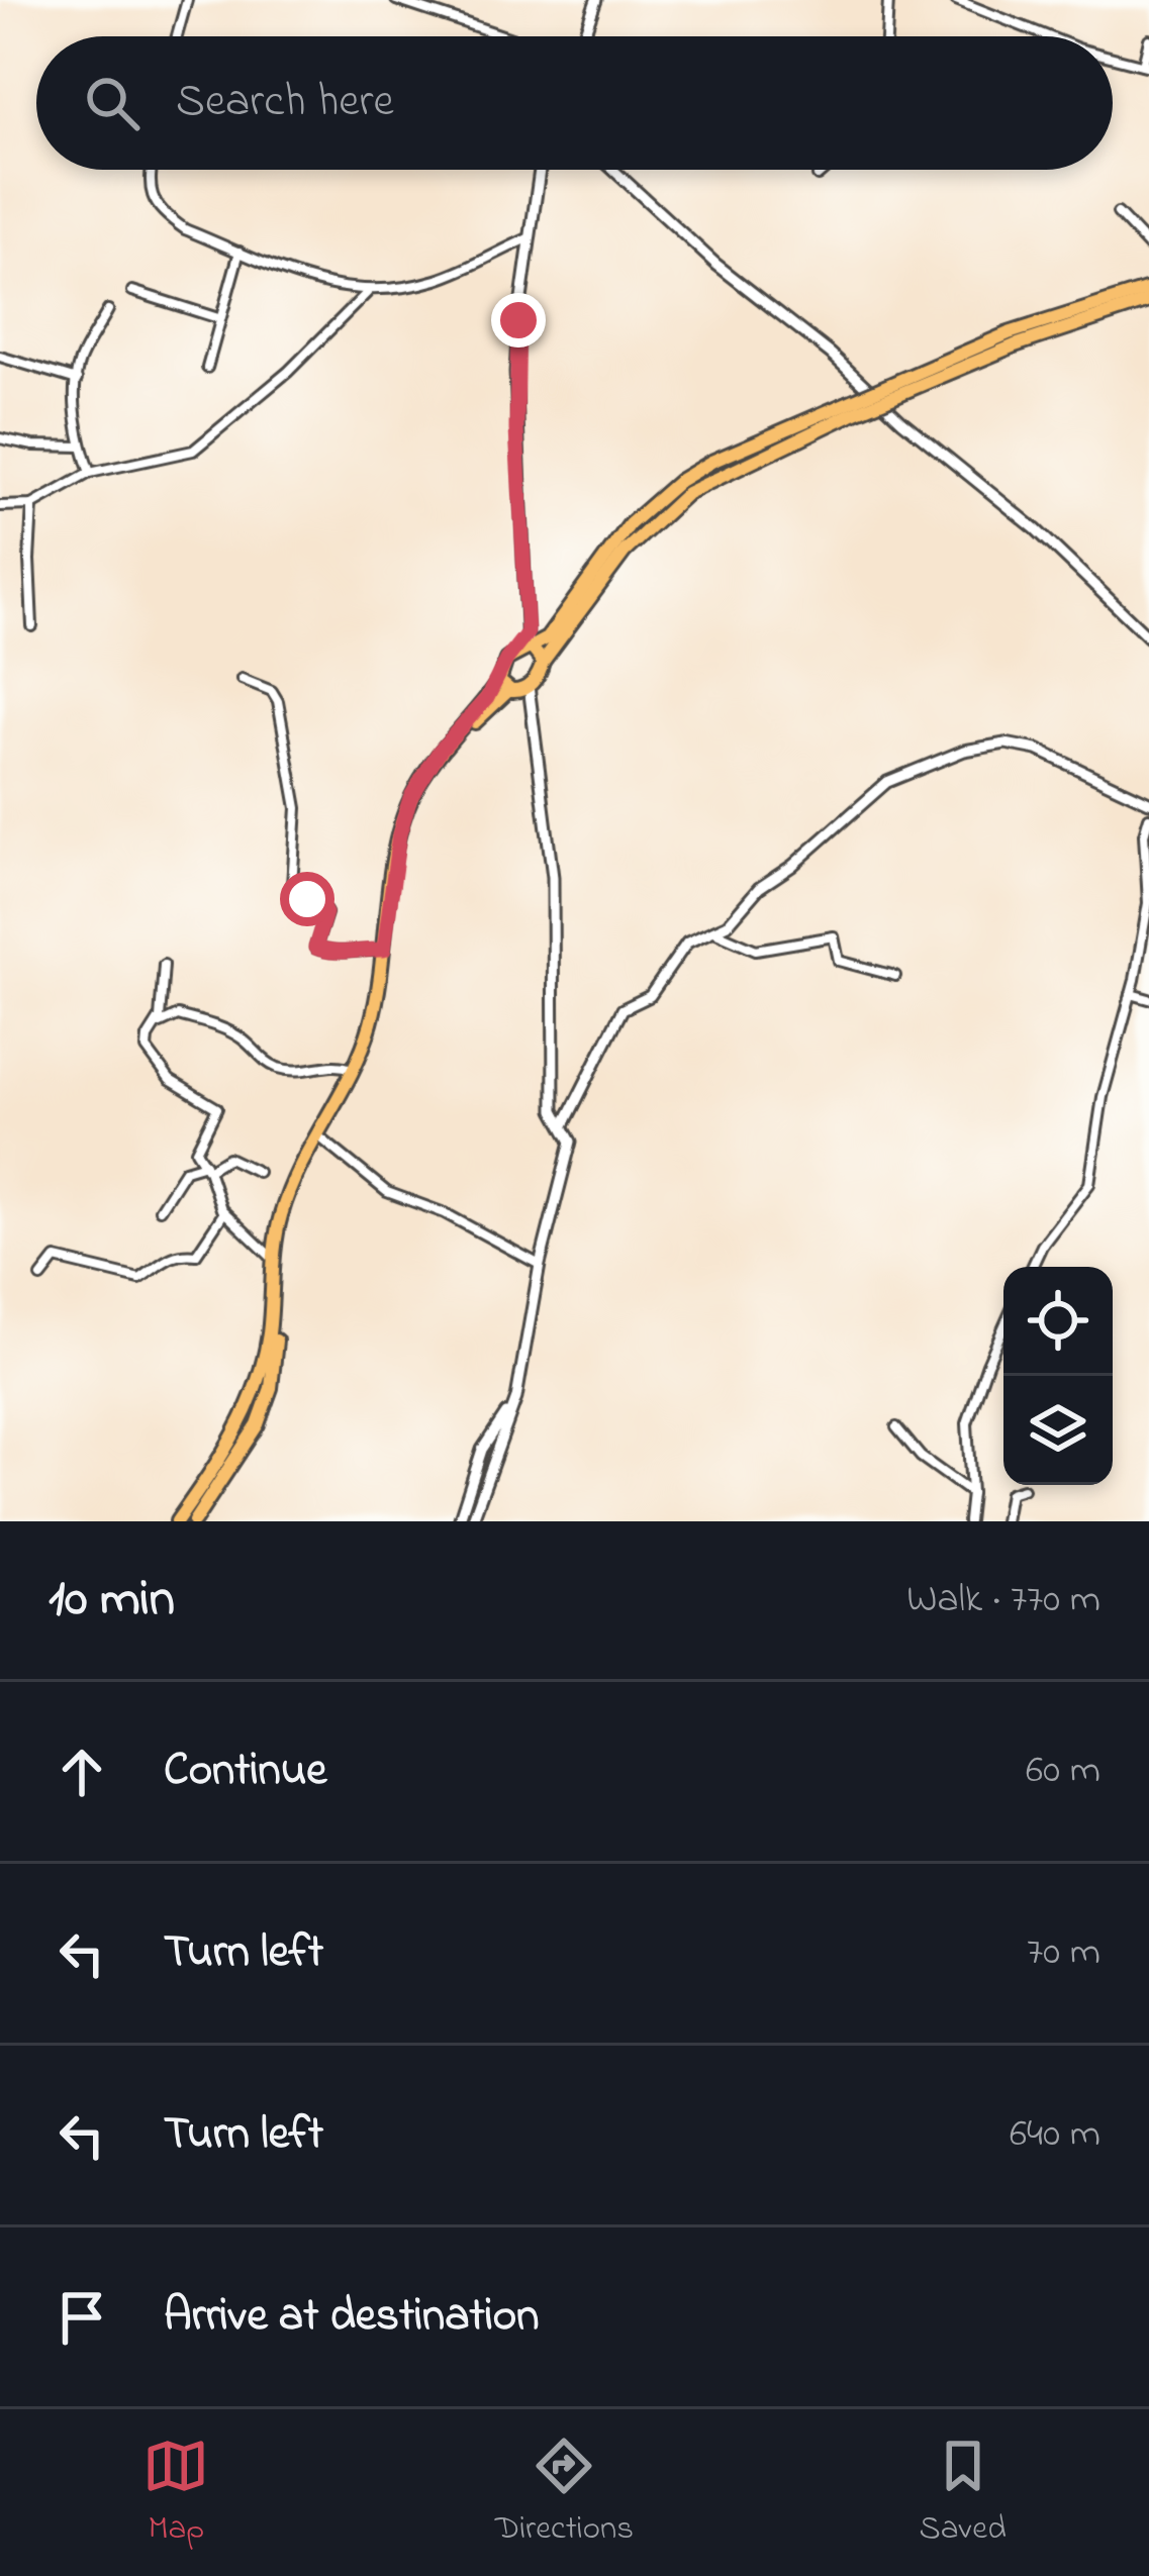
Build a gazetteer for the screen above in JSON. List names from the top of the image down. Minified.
{"page":{"search":"Search here","heading":["10 min","Walk · 770 m"],"list":[["Continue","60 m"],["Turn left","70 m"],["Turn left","640 m"],"Arrive at destination"],"nav":["Map","Directions","Saved"]}}
